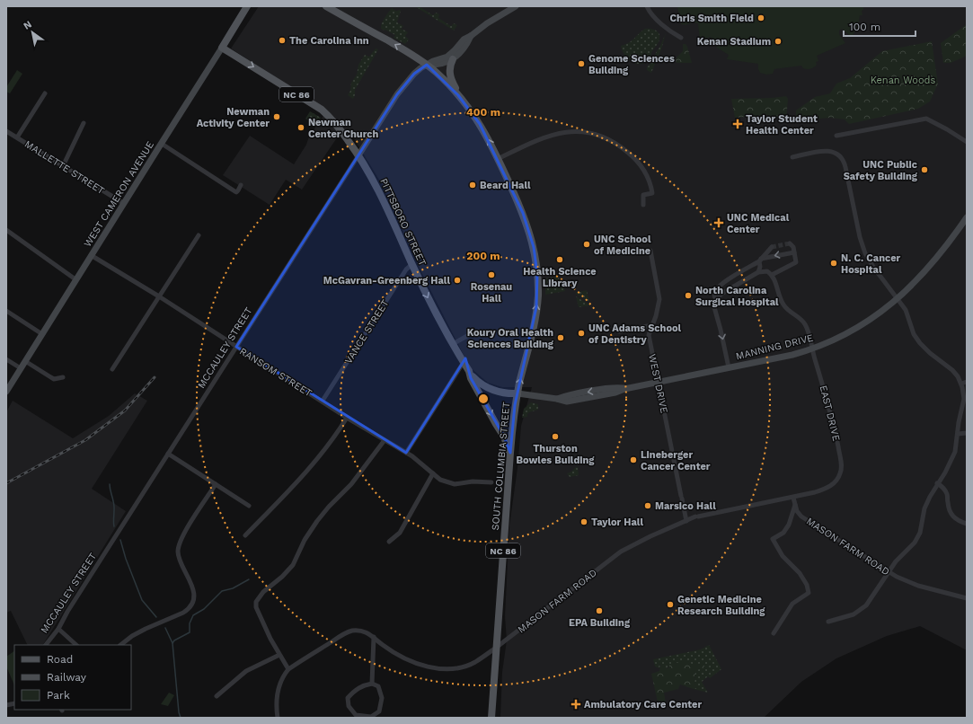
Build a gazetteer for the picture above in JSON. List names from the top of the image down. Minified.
{"streets":{"main road":["NC 86","WEST CAMERON AVENUE","PITTSBORO STREET","MANNING DRIVE","SOUTH COLUMBIA STREET"],"street":["MALLETTE STREET","VANCE STREET","MCCAULEY STREET","RANSOM STREET","WEST DRIVE","EAST DRIVE","MASON FARM ROAD"]},"crossings":[["MALLETTE STREET","WEST CAMERON AVENUE"],["WEST CAMERON AVENUE","PITTSBORO STREET"],["WEST CAMERON AVENUE","RANSOM STREET"],["PITTSBORO STREET","VANCE STREET"],["PITTSBORO STREET","MANNING DRIVE"],["PITTSBORO STREET","MCCAULEY STREET"],["PITTSBORO STREET","SOUTH COLUMBIA STREET"],["VANCE STREET","RANSOM STREET"],["MANNING DRIVE","WEST DRIVE"],["MANNING DRIVE","EAST DRIVE"],["MANNING DRIVE","SOUTH COLUMBIA STREET"],["MCCAULEY STREET","RANSOM STREET"],["MCCAULEY STREET","SOUTH COLUMBIA STREET"],["WEST DRIVE","MASON FARM ROAD"],["EAST DRIVE","MASON FARM ROAD"],["SOUTH COLUMBIA STREET","MASON FARM ROAD"]],"one_way":["PITTSBORO STREET","SOUTH COLUMBIA STREET"],"parks":["Kenan Woods"],"places":{"other":["Chris Smith Field","The Carolina Inn","Kenan Stadium","Genome Sciences Building","Newman Activity Center","Newman Center Church","UNC Public Safety Building","Beard Hall","UNC School of Medicine","Health Science Library","N. C. Cancer Hospital","Rosenau Hall","McGavran-Greenberg Hall","North Carolina Surgical Hospital","UNC Adams School of Dentistry","Koury Oral Health Sciences Building","Thurston Bowles Building","Lineberger Cancer Center","Marsico Hall","Taylor Hall","Genetic Medicine Research Building","EPA Building"],"health":["Taylor Student Health Center","UNC Medical Center","Ambulatory Care Center"]},"legend":["Road","Railway","Park"],"scale_bar":"100 m","north":"top left","rings":["400 m","200 m"]}
